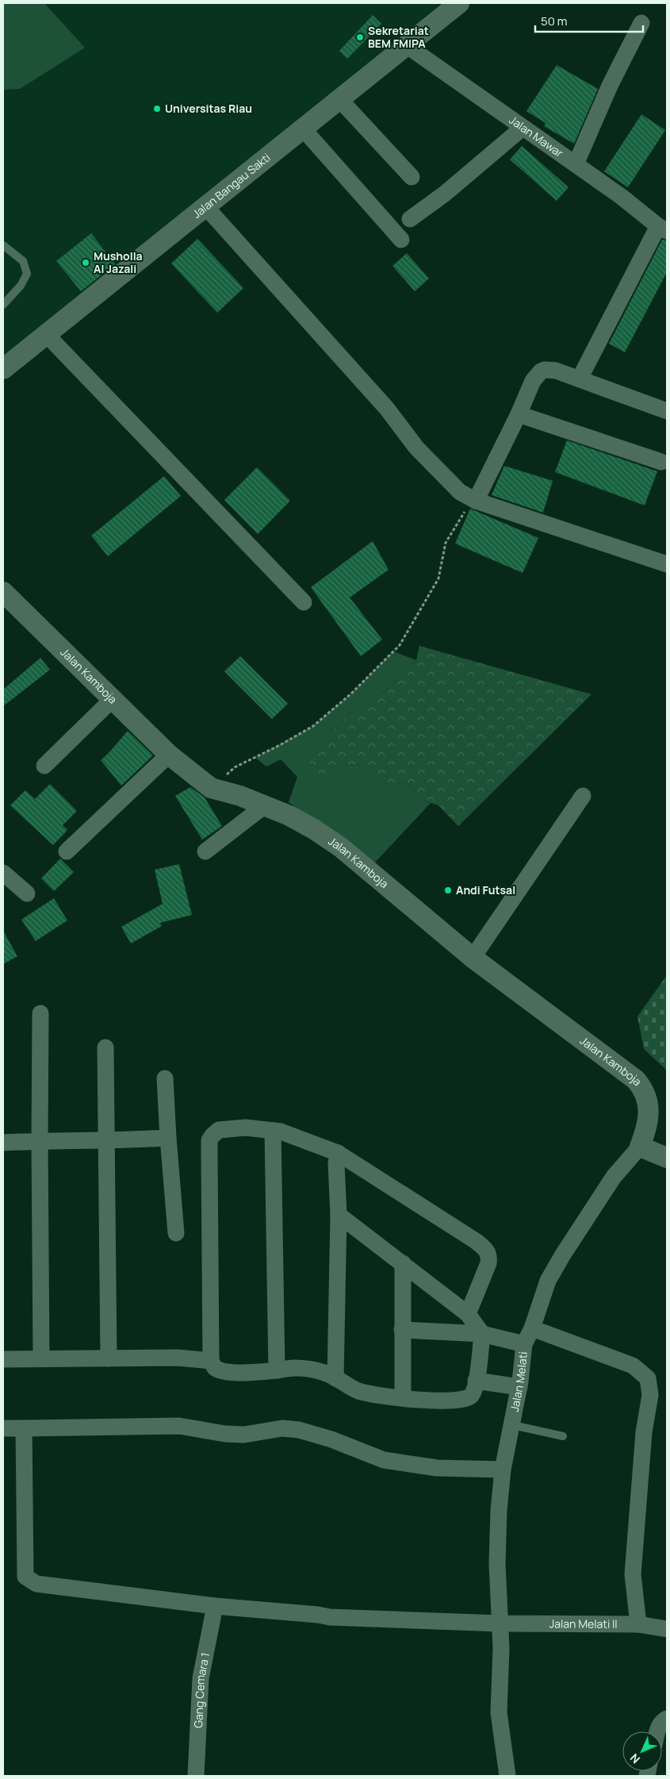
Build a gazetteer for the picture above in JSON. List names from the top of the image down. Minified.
{"streets":{"street":["Jalan Mawar","Jalan Bangau Sakti","Jalan Kamboja","Jalan Melati","Jalan Melati II","Gang Cemara 1"]},"crossings":[["Jalan Mawar","Jalan Bangau Sakti"],["Jalan Kamboja","Jalan Melati"],["Jalan Melati","Jalan Melati II"],["Jalan Melati II","Gang Cemara 1"]],"places":["Sekretariat BEM FMIPA","Universitas Riau","Musholla Al Jazali","Andi Futsal"],"scale_bar":"50 m","north":"bottom left"}
